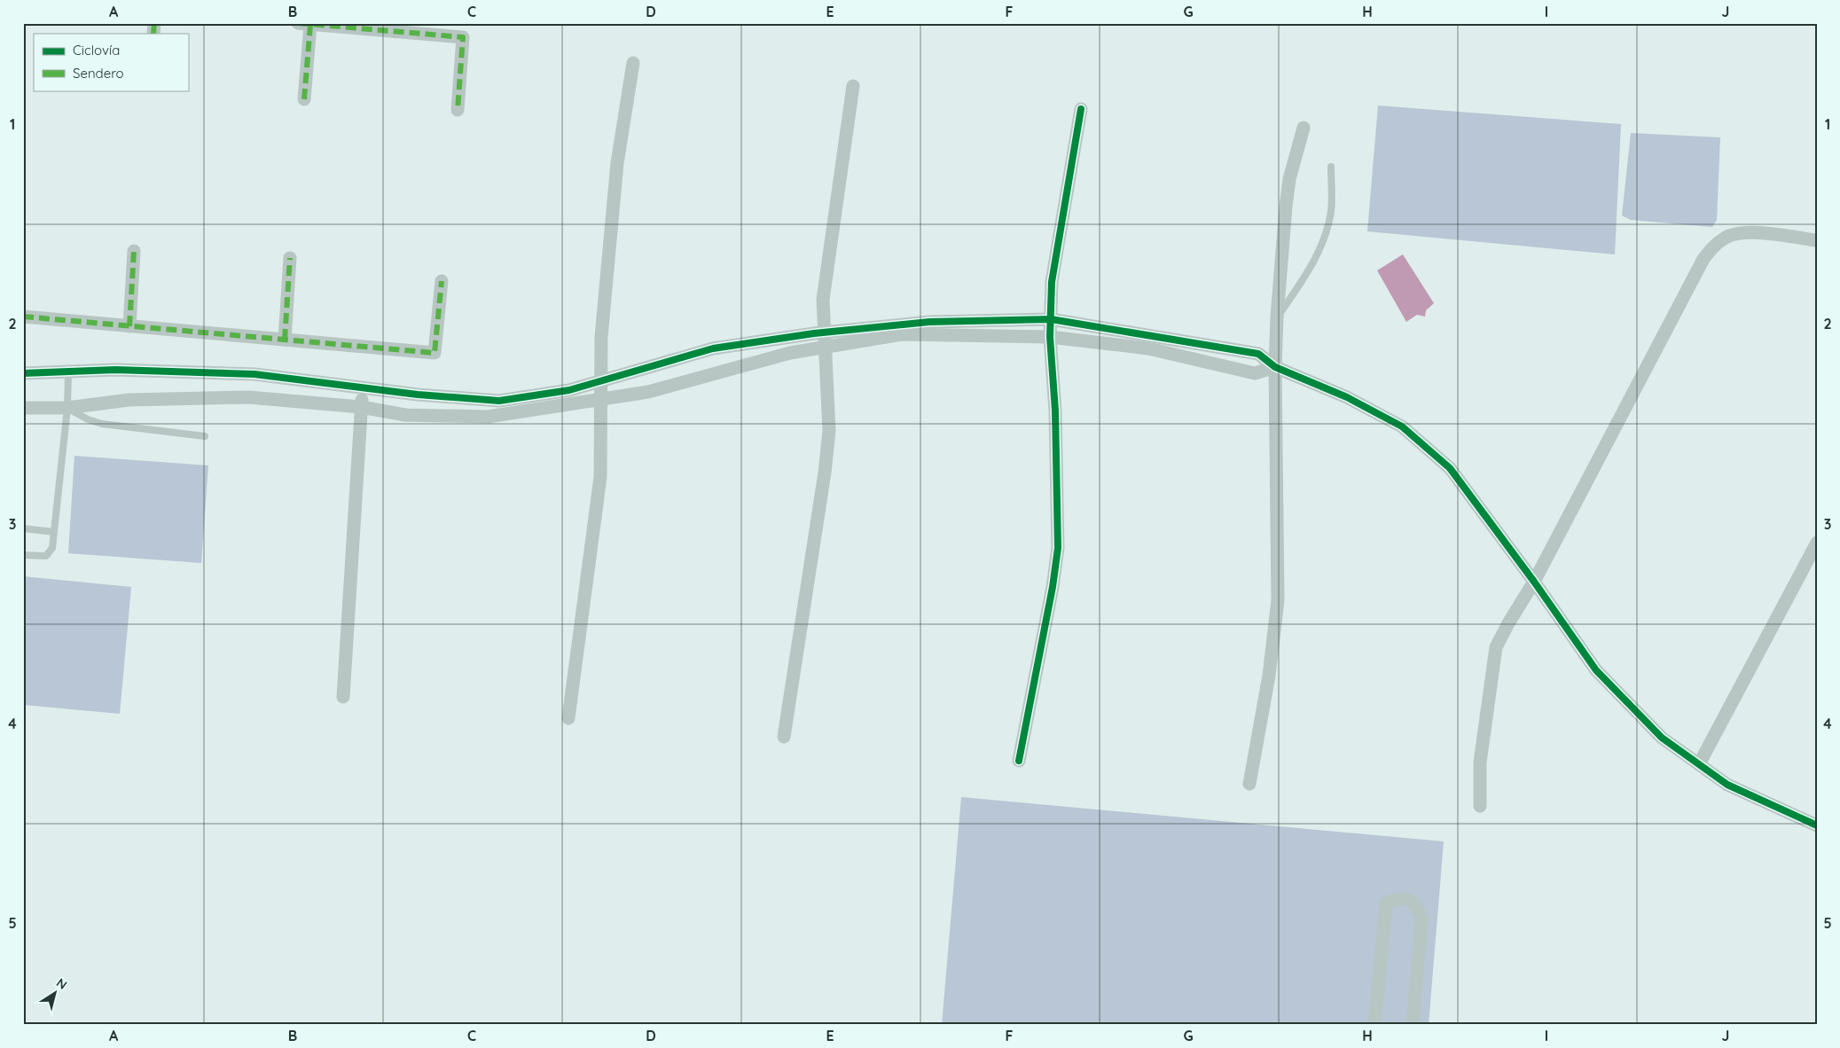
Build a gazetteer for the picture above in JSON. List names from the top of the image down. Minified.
{"legend":["Ciclovía","Sendero"],"north":"top right","grid":{"columns":["A","B","C","D","E","F","G","H","I","J"],"rows":["1","2","3","4","5"]}}
